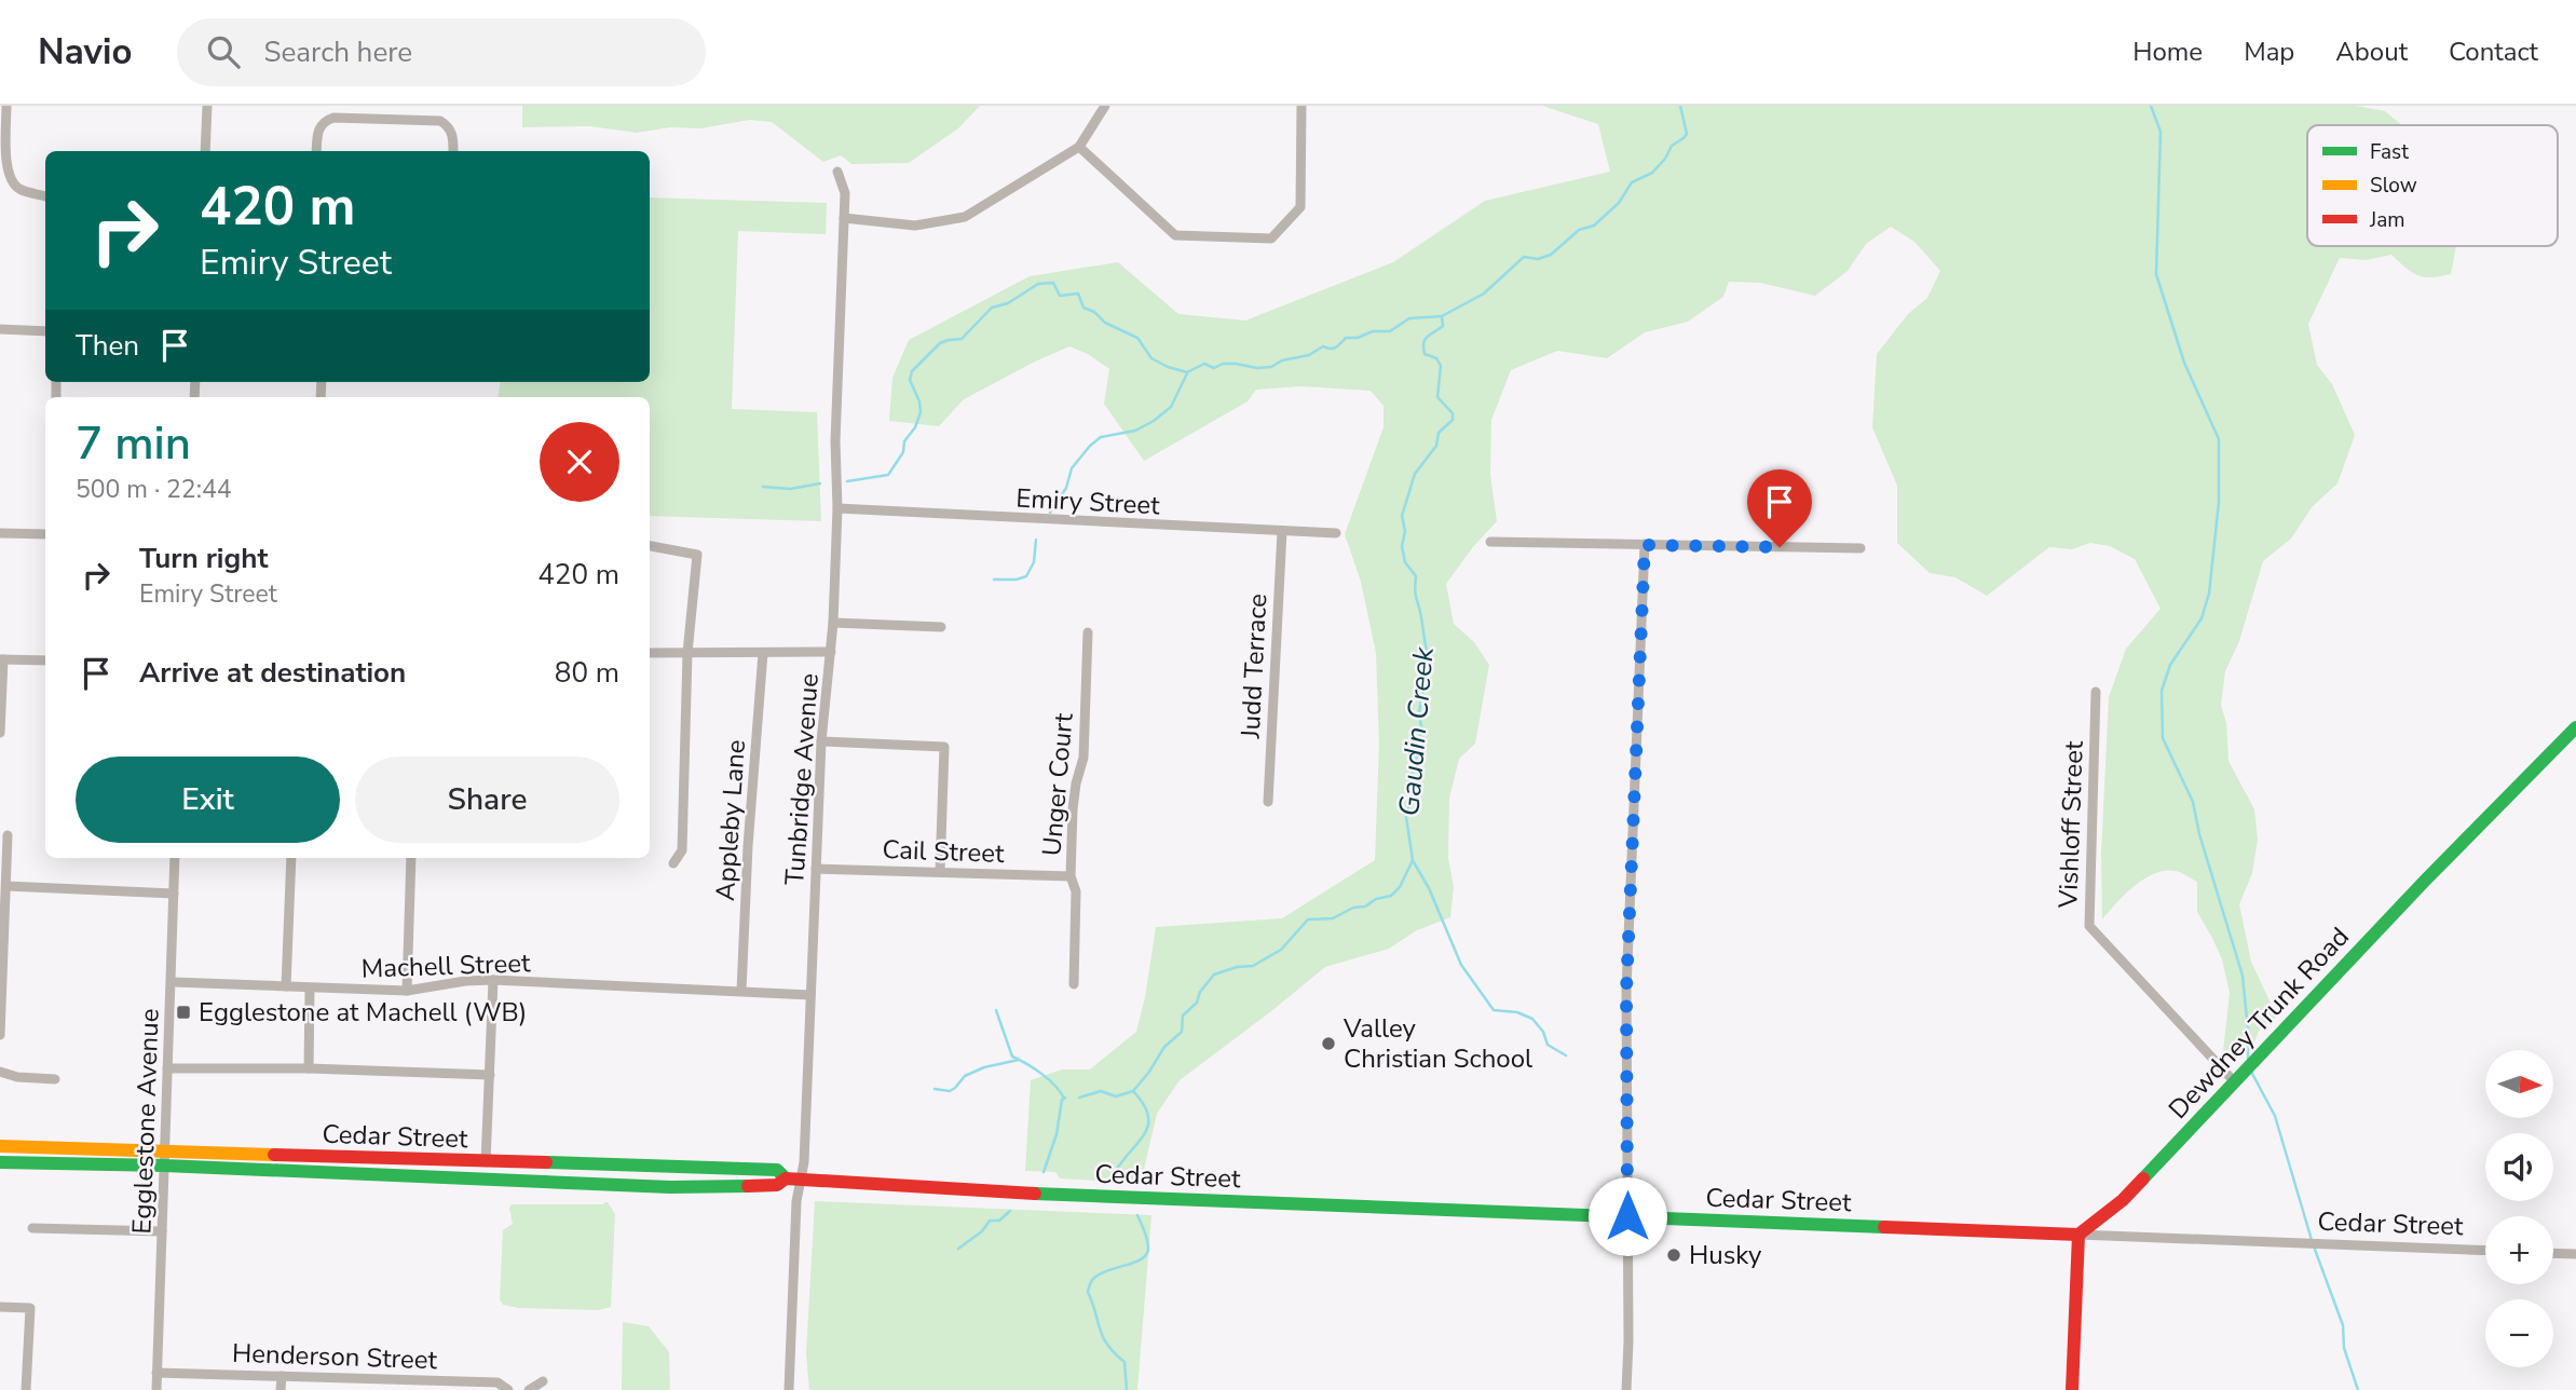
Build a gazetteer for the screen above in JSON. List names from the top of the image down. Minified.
{"streets":{"main road":["Dewdney Trunk Road","Cedar Street"],"street":["Emiry Street","Judd Terrace","Tunbridge Avenue","Unger Court","Appleby Lane","Vishloff Street","Cail Street","Machell Street","Egglestone Avenue","Henderson Street"]},"crossings":[["Emiry Street","Judd Terrace"],["Emiry Street","Tunbridge Avenue"],["Tunbridge Avenue","Cail Street"],["Tunbridge Avenue","Machell Street"],["Tunbridge Avenue","Cedar Street"],["Unger Court","Cail Street"],["Appleby Lane","Machell Street"],["Vishloff Street","Dewdney Trunk Road"],["Machell Street","Egglestone Avenue"],["Dewdney Trunk Road","Cedar Street"],["Egglestone Avenue","Cedar Street"],["Egglestone Avenue","Henderson Street"]],"water":["Gaudin Creek"],"places":{"transit":["Egglestone at Machell (WB)"],"other":["Valley Christian School","Husky"]},"legend":["Fast","Slow","Jam"],"north":"right","page":{"header":"Navio","search":"Search here","nav":["Home","Map","About","Contact"],"turn":["420 m","Emiry Street"],"then":"Then","heading":["7 min","500 m · 22:44"],"list":[{"name":"Turn right","note":"Emiry Street","value":"420 m"},{"name":"Arrive at destination","value":"80 m"}],"buttons":["Exit","Share"],"map_buttons":["+","−"]}}
